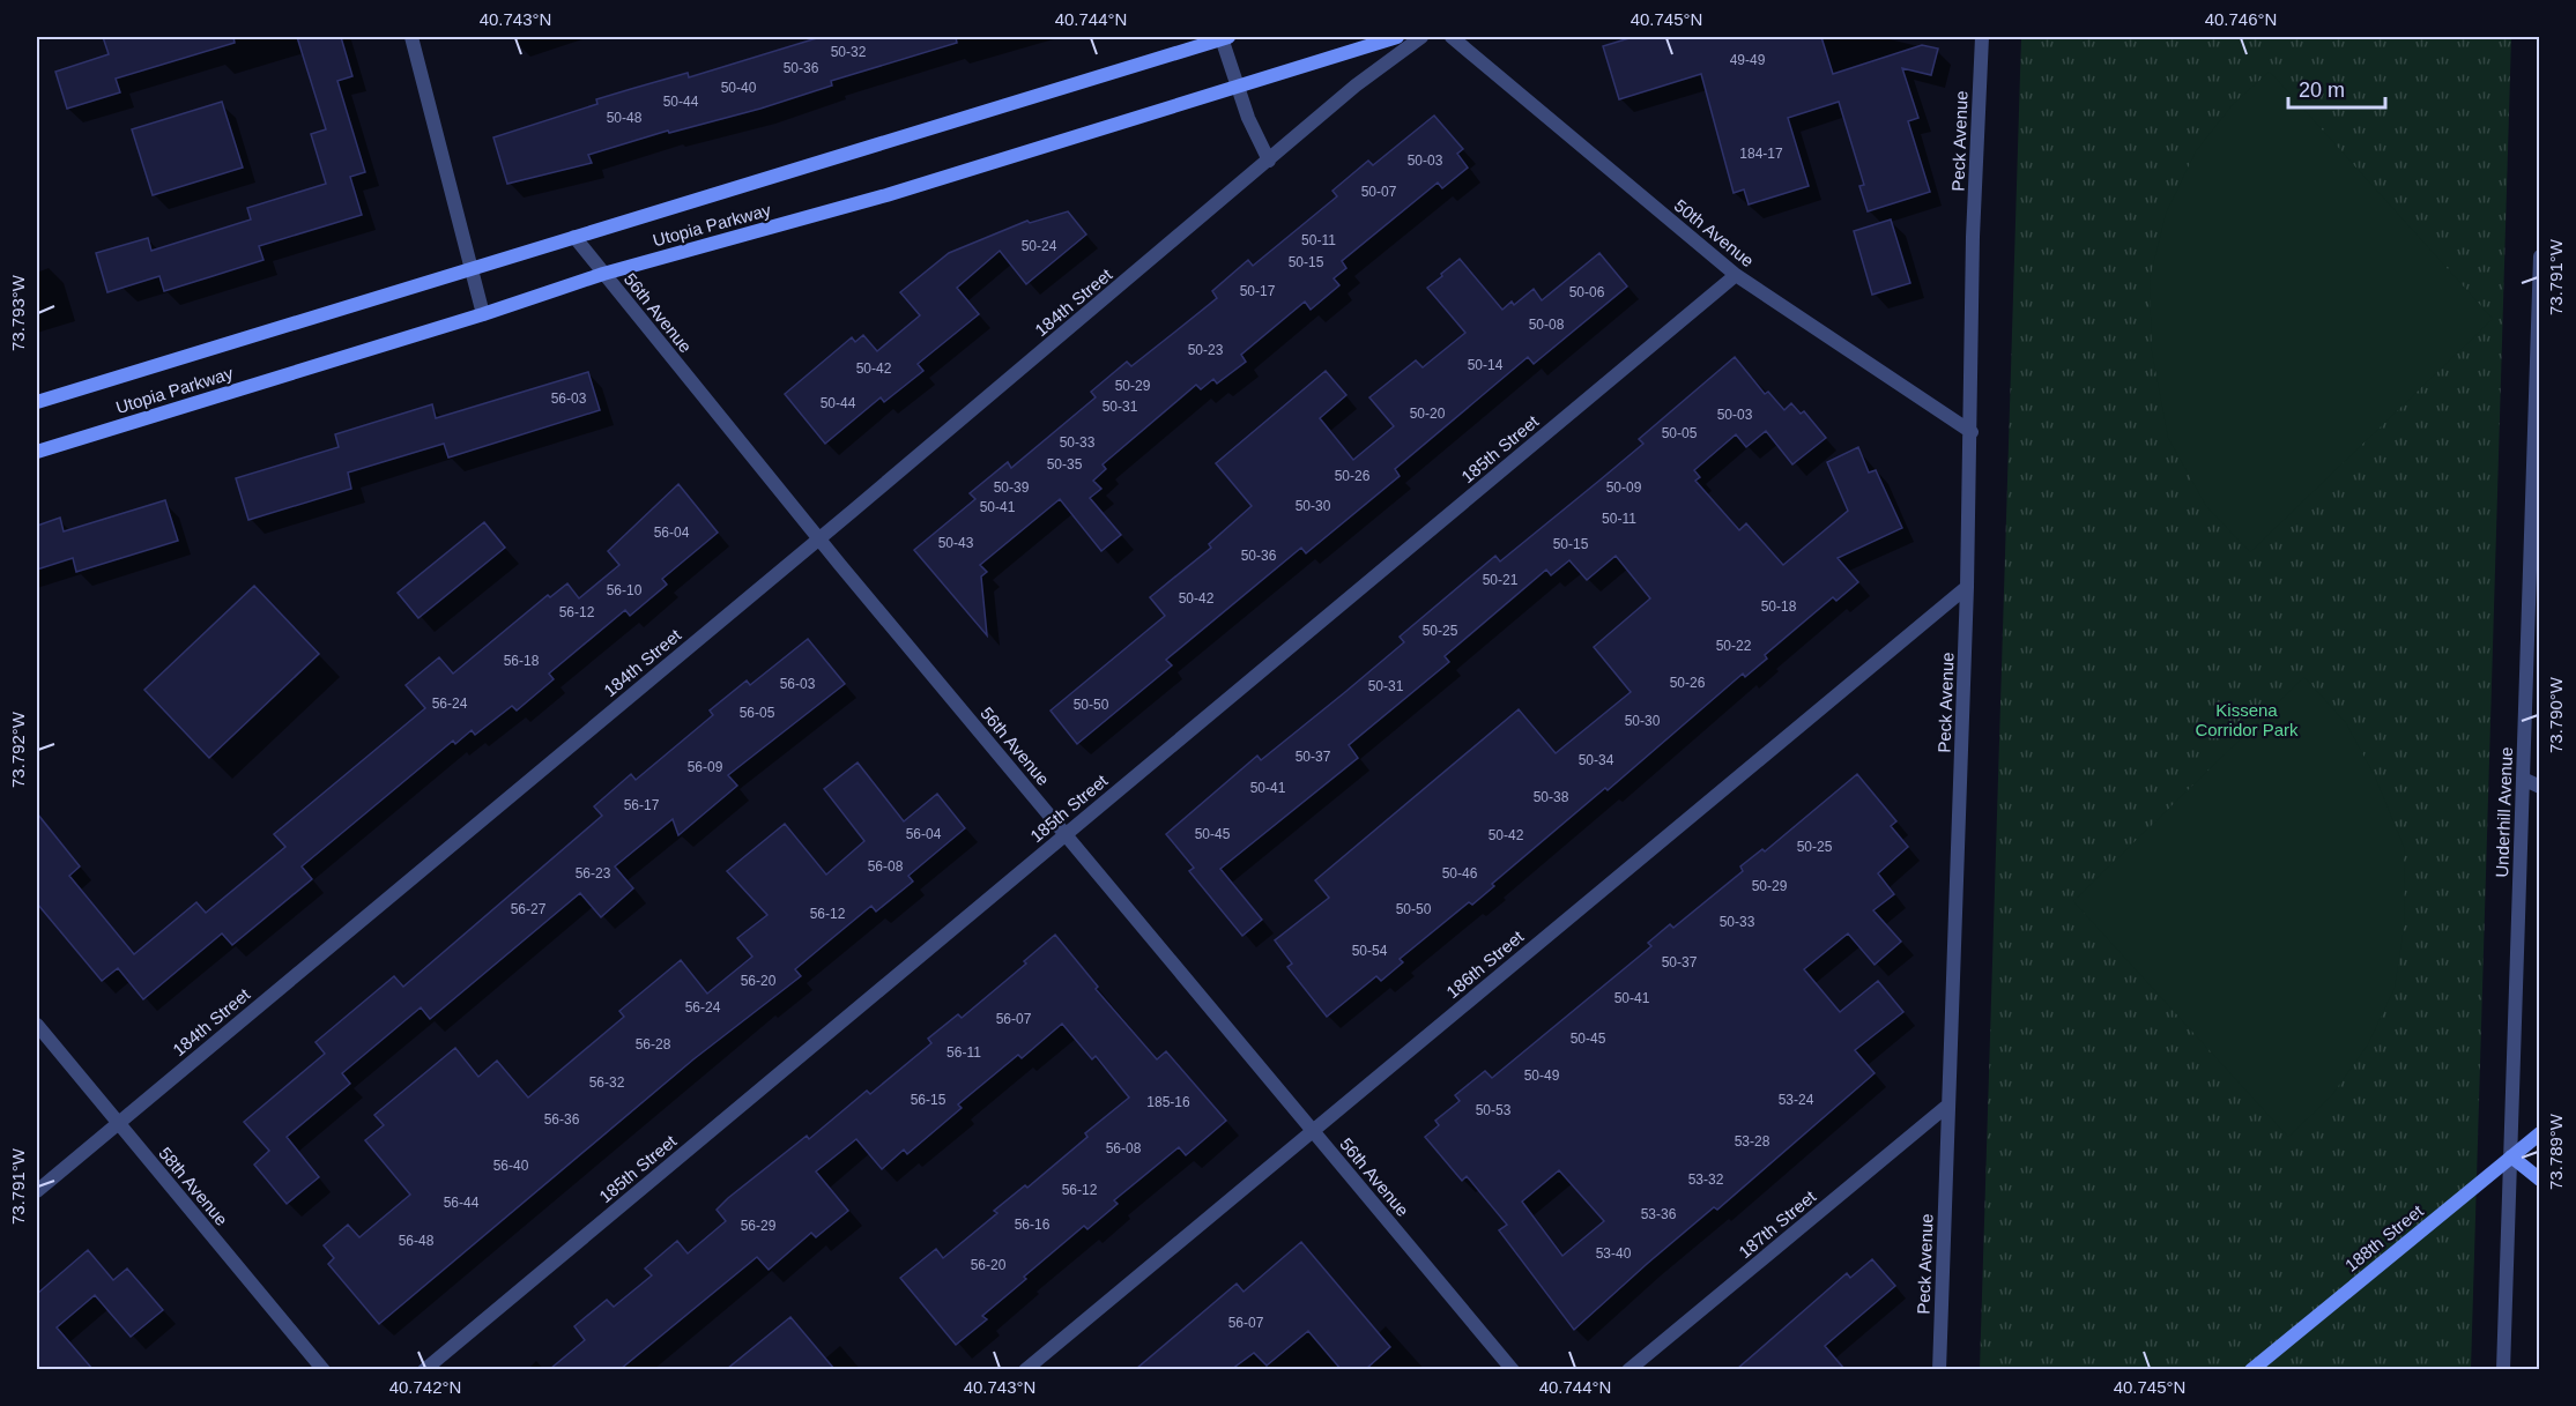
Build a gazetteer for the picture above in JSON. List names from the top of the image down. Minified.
{"streets":{"main road":["Utopia Parkway","188th Street"],"street":["Peck Avenue","50th Avenue","184th Street","56th Avenue","185th Street","Underhill Avenue","186th Street","58th Avenue","187th Street"]},"crossings":[["Peck Avenue","50th Avenue"],["Peck Avenue","186th Street"],["Peck Avenue","187th Street"],["Utopia Parkway","56th Avenue"],["50th Avenue","185th Street"],["184th Street","56th Avenue"],["184th Street","58th Avenue"],["56th Avenue","185th Street"],["56th Avenue","186th Street"],["Underhill Avenue","188th Street"]],"parks":["Kissena Corridor Park"],"house_numbers":["50-32","49-49","50-36","50-40","50-44","50-48","184-17","50-03","50-07","50-11","50-24","50-15","50-17","50-06","50-08","50-23","50-14","50-42","50-29","56-03","50-44","50-31","50-20","50-03","50-05","50-33","50-35","50-26","50-39","50-09","50-30","50-41","50-11","56-04","50-43","50-15","50-36","50-21","56-10","50-42","50-18","56-12","50-25","50-22","56-18","50-26","56-03","50-31","56-24","50-50","56-05","50-30","50-37","50-34","56-09","50-41","50-38","56-17","56-04","50-45","50-42","50-25","56-08","56-23","50-46","50-29","56-27","50-50","56-12","50-33","50-54","50-37","56-20","50-41","56-24","56-07","50-45","56-28","56-11","50-49","56-32","56-15","53-24","185-16","50-53","56-36","53-28","56-08","56-40","53-32","56-12","56-44","53-36","56-16","56-29","56-48","53-40","56-20","56-07"],"scale_bar":"20 m","coordinates":["40.743°N","40.744°N","40.745°N","40.746°N","73.791°W","73.793°W","73.790°W","73.792°W","73.789°W","40.742°N"]}
